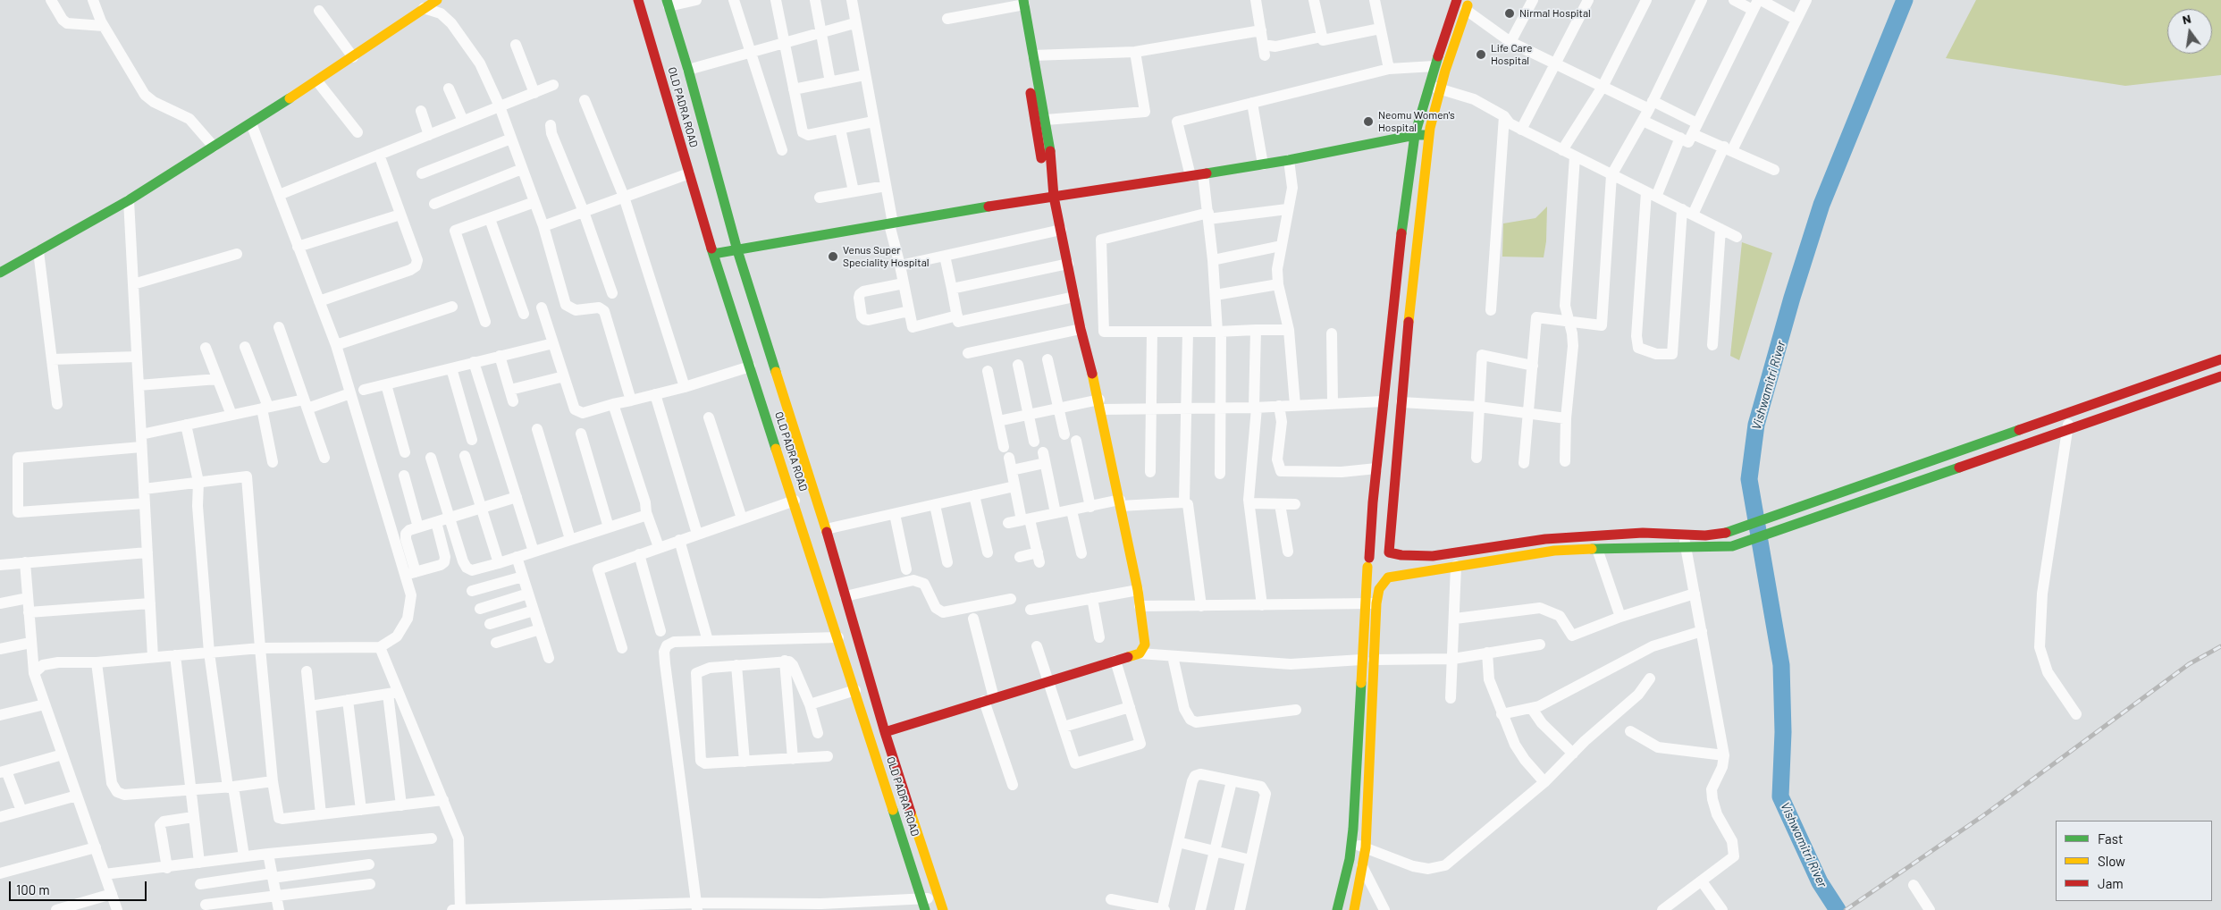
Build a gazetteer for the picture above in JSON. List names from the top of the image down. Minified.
{"streets":{"main road":["OLD PADRA ROAD"]},"water":["Vishwamitri River"],"places":["Nirmal Hospital","Life Care Hospital","Neomu Women's Hospital","Venus Super Speciality Hospital"],"legend":["Fast","Slow","Jam"],"scale_bar":"100 m","north":"top"}
